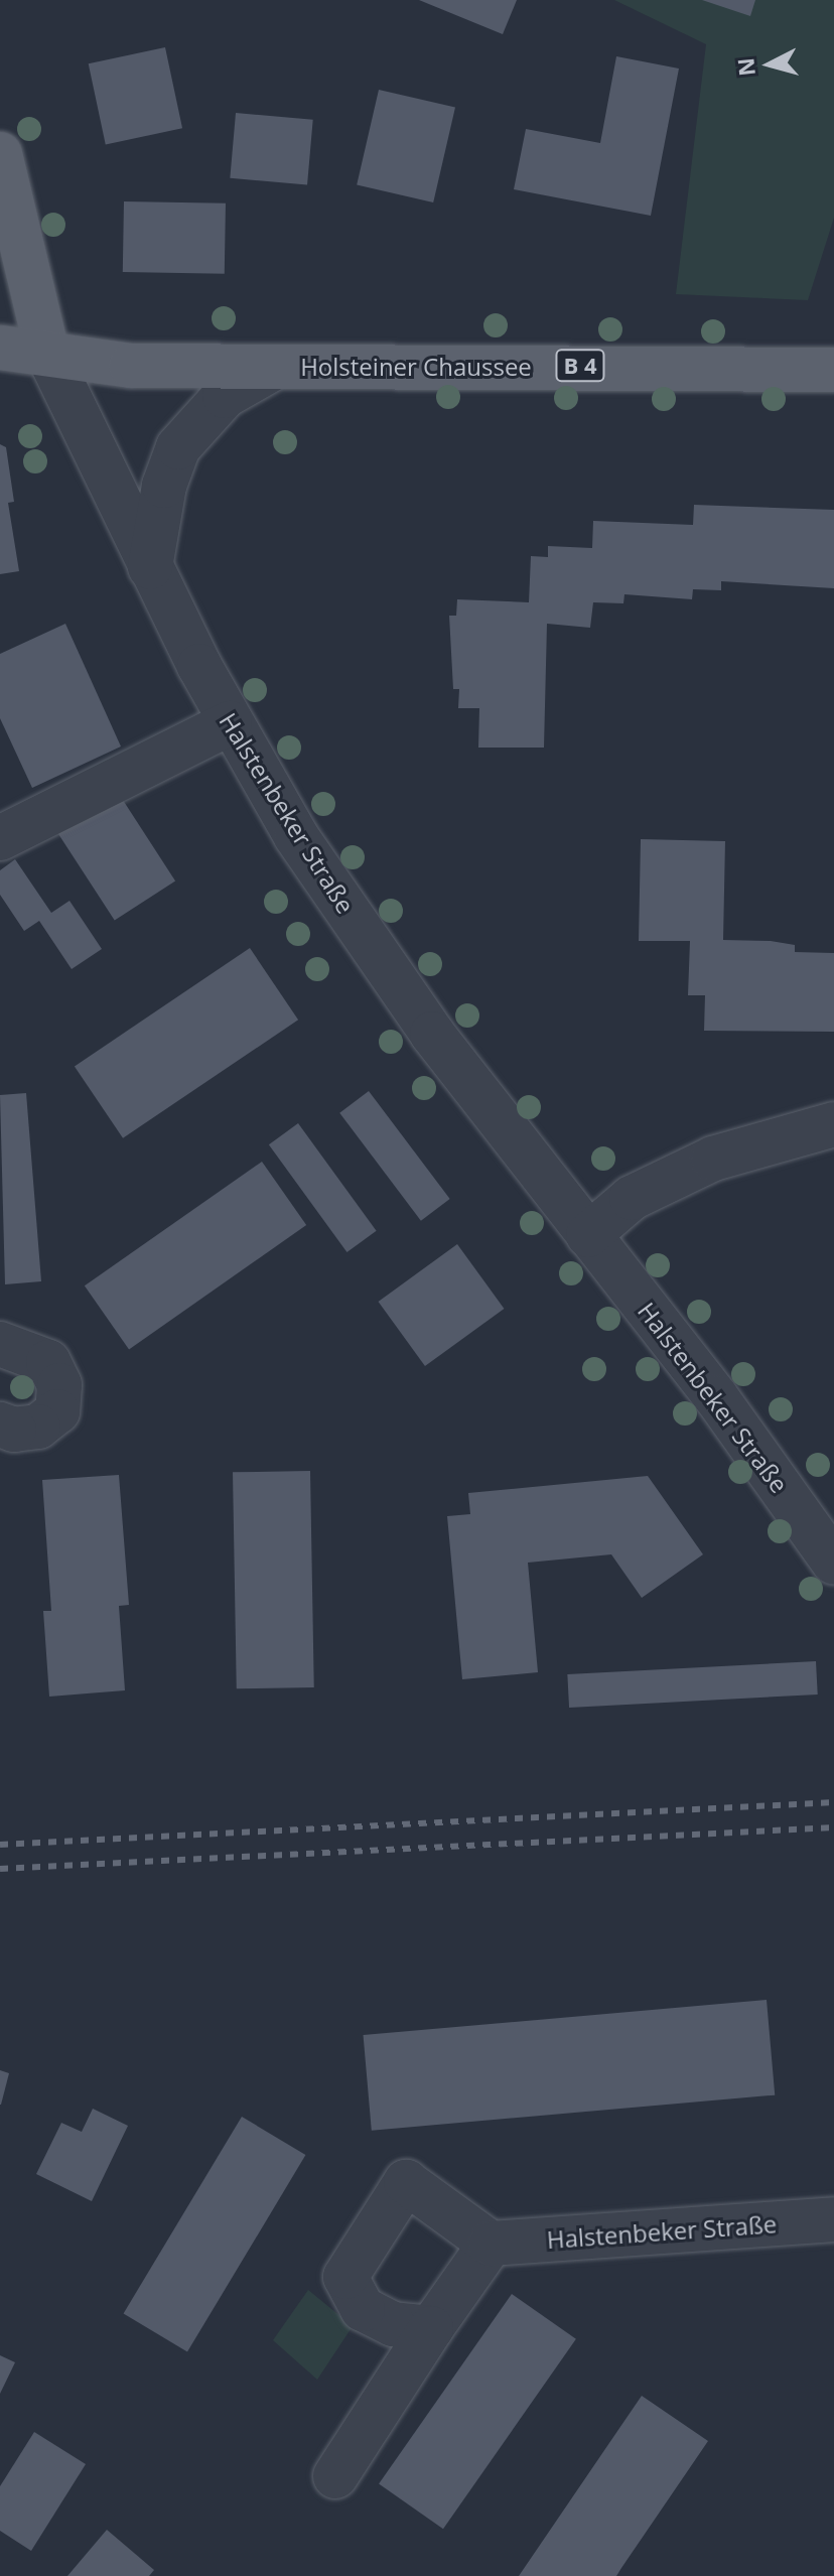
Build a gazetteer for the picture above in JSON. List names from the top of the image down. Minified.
{"streets":{"main road":["B 4","Holsteiner Chaussee"],"street":["Halstenbeker Straße"]},"crossings":[["Holsteiner Chaussee","Halstenbeker Straße"]],"north":"left"}
